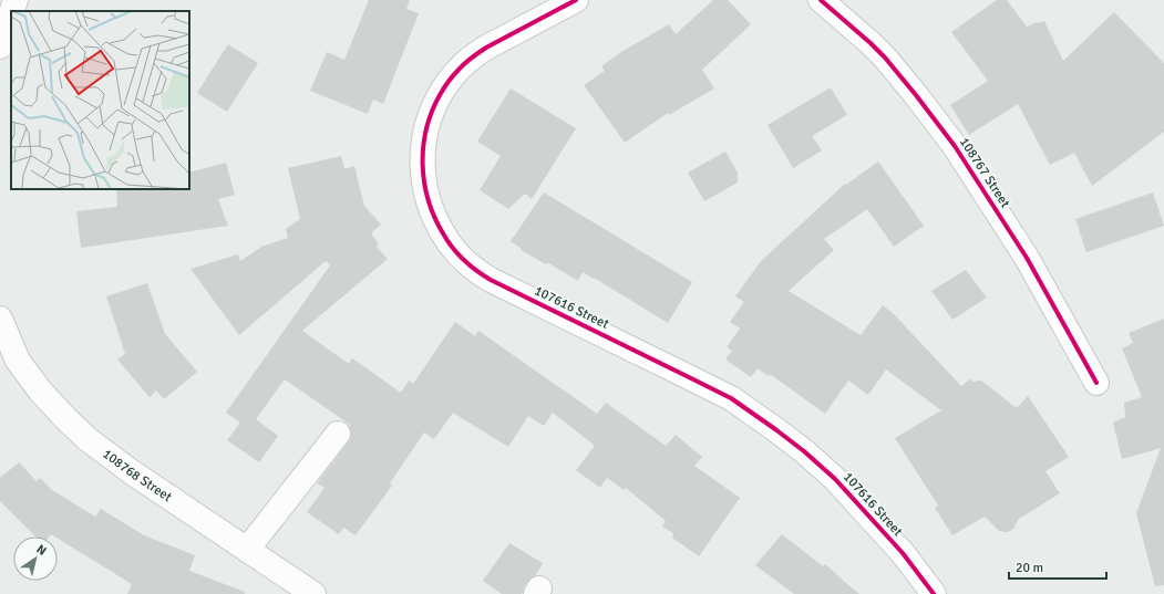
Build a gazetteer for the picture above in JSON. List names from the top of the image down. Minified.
{"streets":{"street":["108767 Street","107616 Street","108768 Street"]},"scale_bar":"20 m","north":"top right"}
